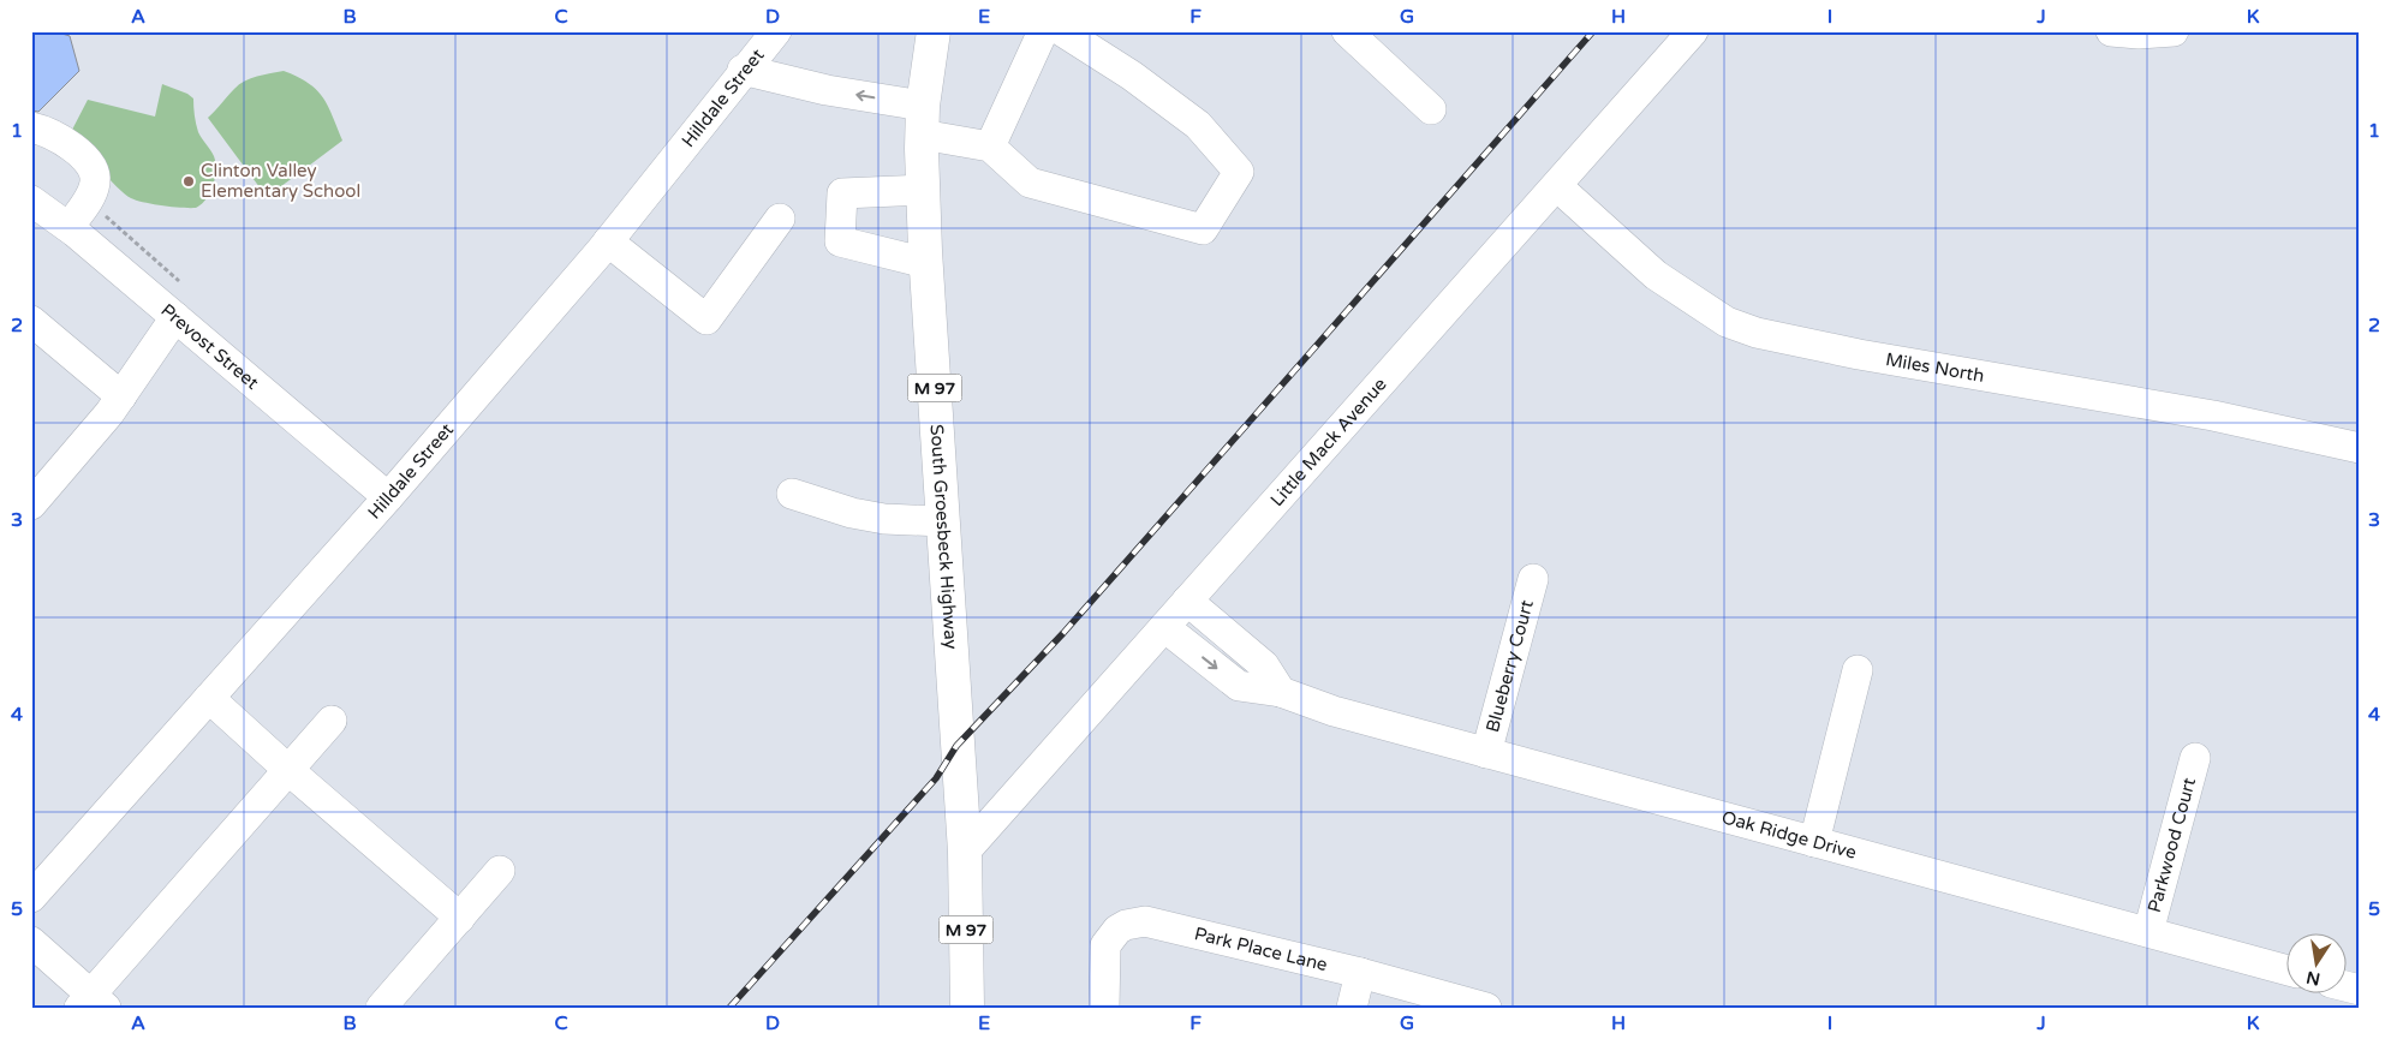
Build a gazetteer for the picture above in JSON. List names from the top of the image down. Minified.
{"streets":{"main road":["M 97","South Groesbeck Highway"],"street":["Hilldale Street","Prevost Street","Miles North","Little Mack Avenue","Blueberry Court","Oak Ridge Drive","Parkwood Court","Park Place Lane"]},"crossings":[["Hilldale Street","Prevost Street"],["Miles North","Little Mack Avenue"],["Little Mack Avenue","South Groesbeck Highway"],["Little Mack Avenue","Oak Ridge Drive"],["Blueberry Court","Oak Ridge Drive"],["Oak Ridge Drive","Parkwood Court"]],"places":["Clinton Valley Elementary School"],"north":"bottom","grid":{"columns":["A","B","C","D","E","F","G","H","I","J","K"],"rows":["1","2","3","4","5"]}}
